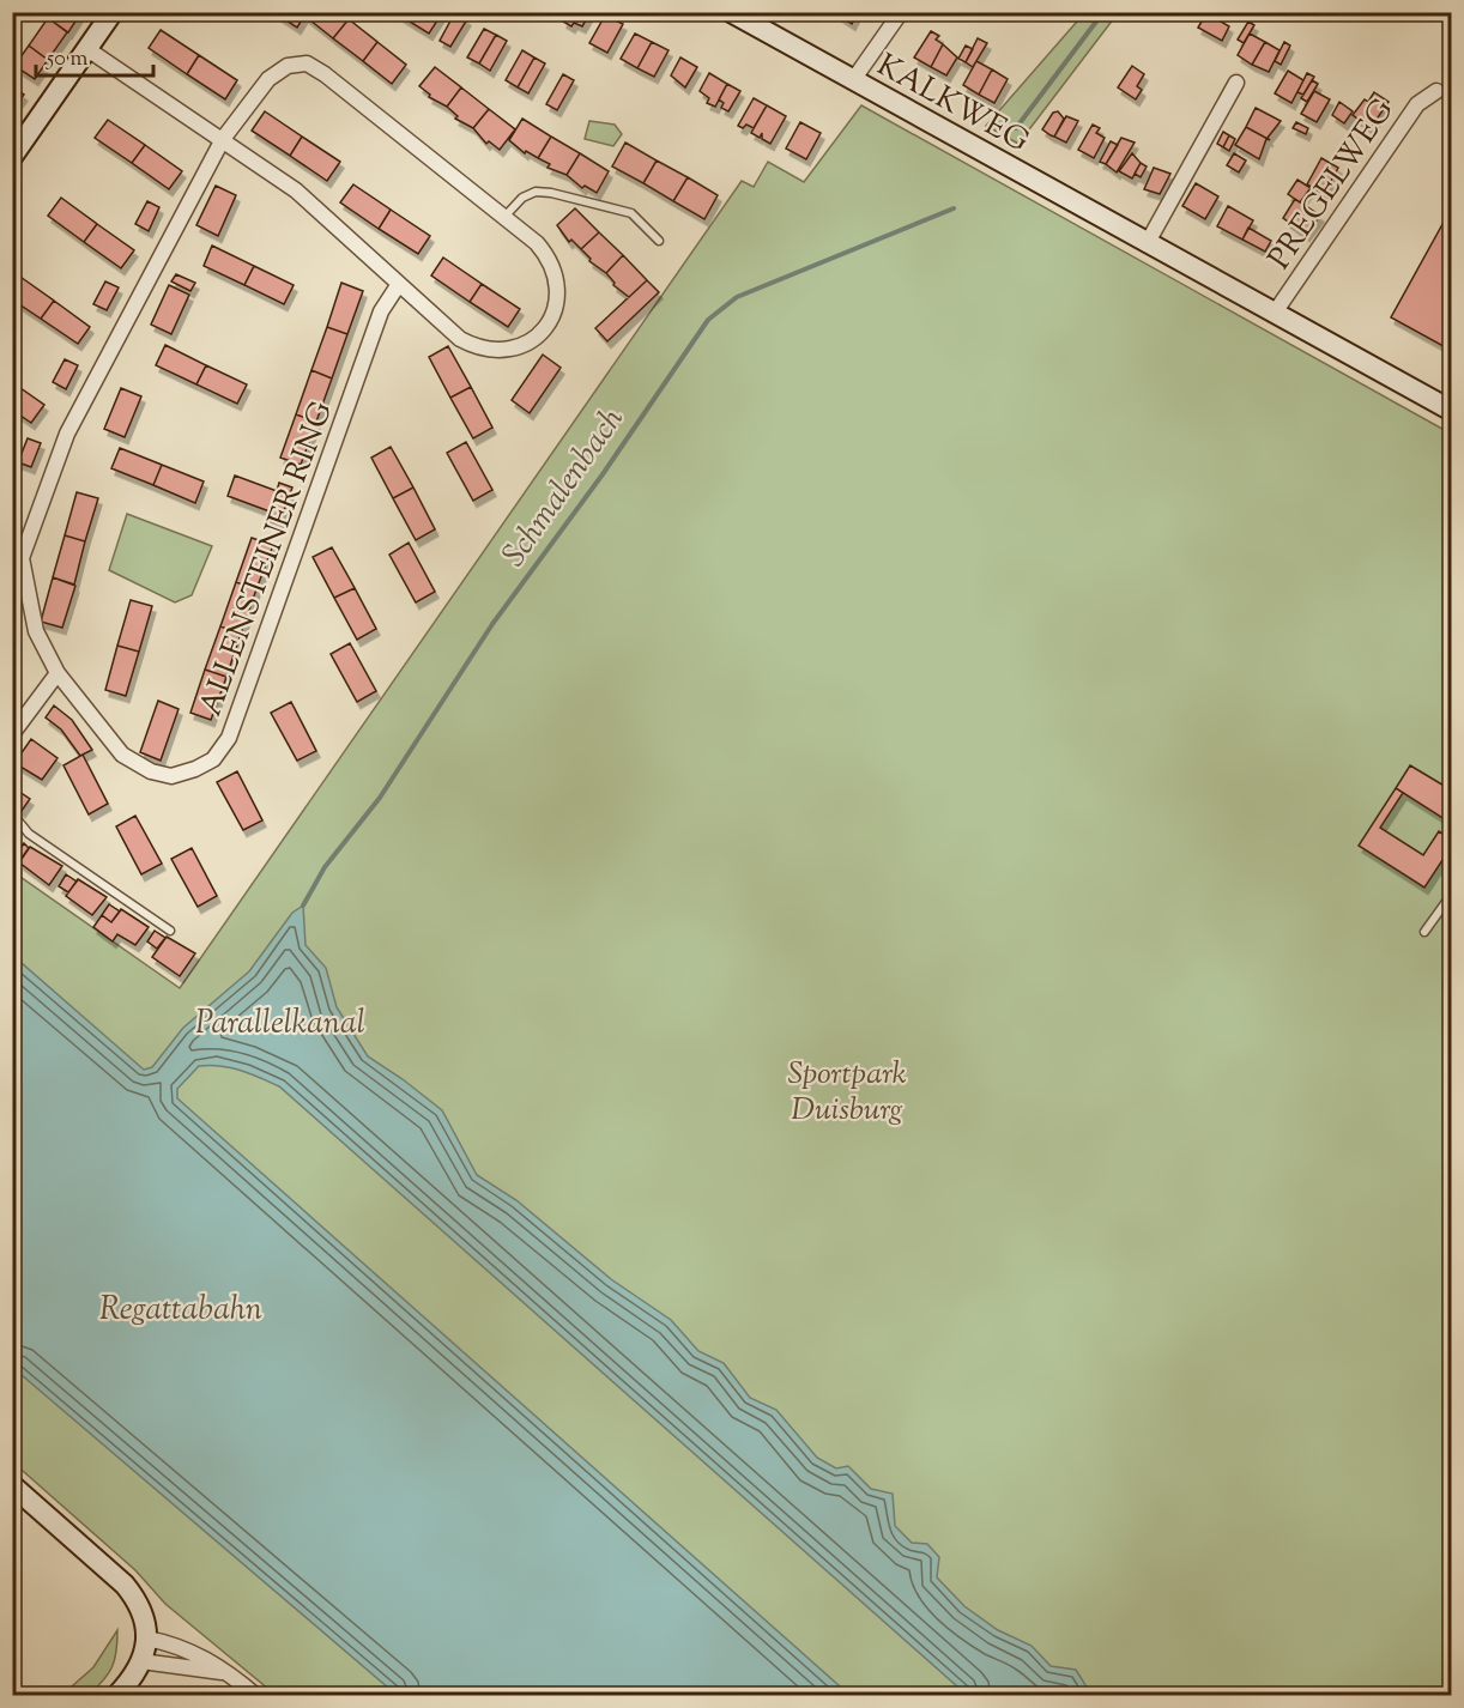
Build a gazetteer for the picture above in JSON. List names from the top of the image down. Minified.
{"streets":{"street":["KALKWEG","PREGELWEG","ALLENSTEINER RING"]},"crossings":[["KALKWEG","PREGELWEG"]],"water":["Schmalenbach","Parallelkanal","Regattabahn"],"parks":["Sportpark Duisburg"],"scale_bar":"50 m"}
